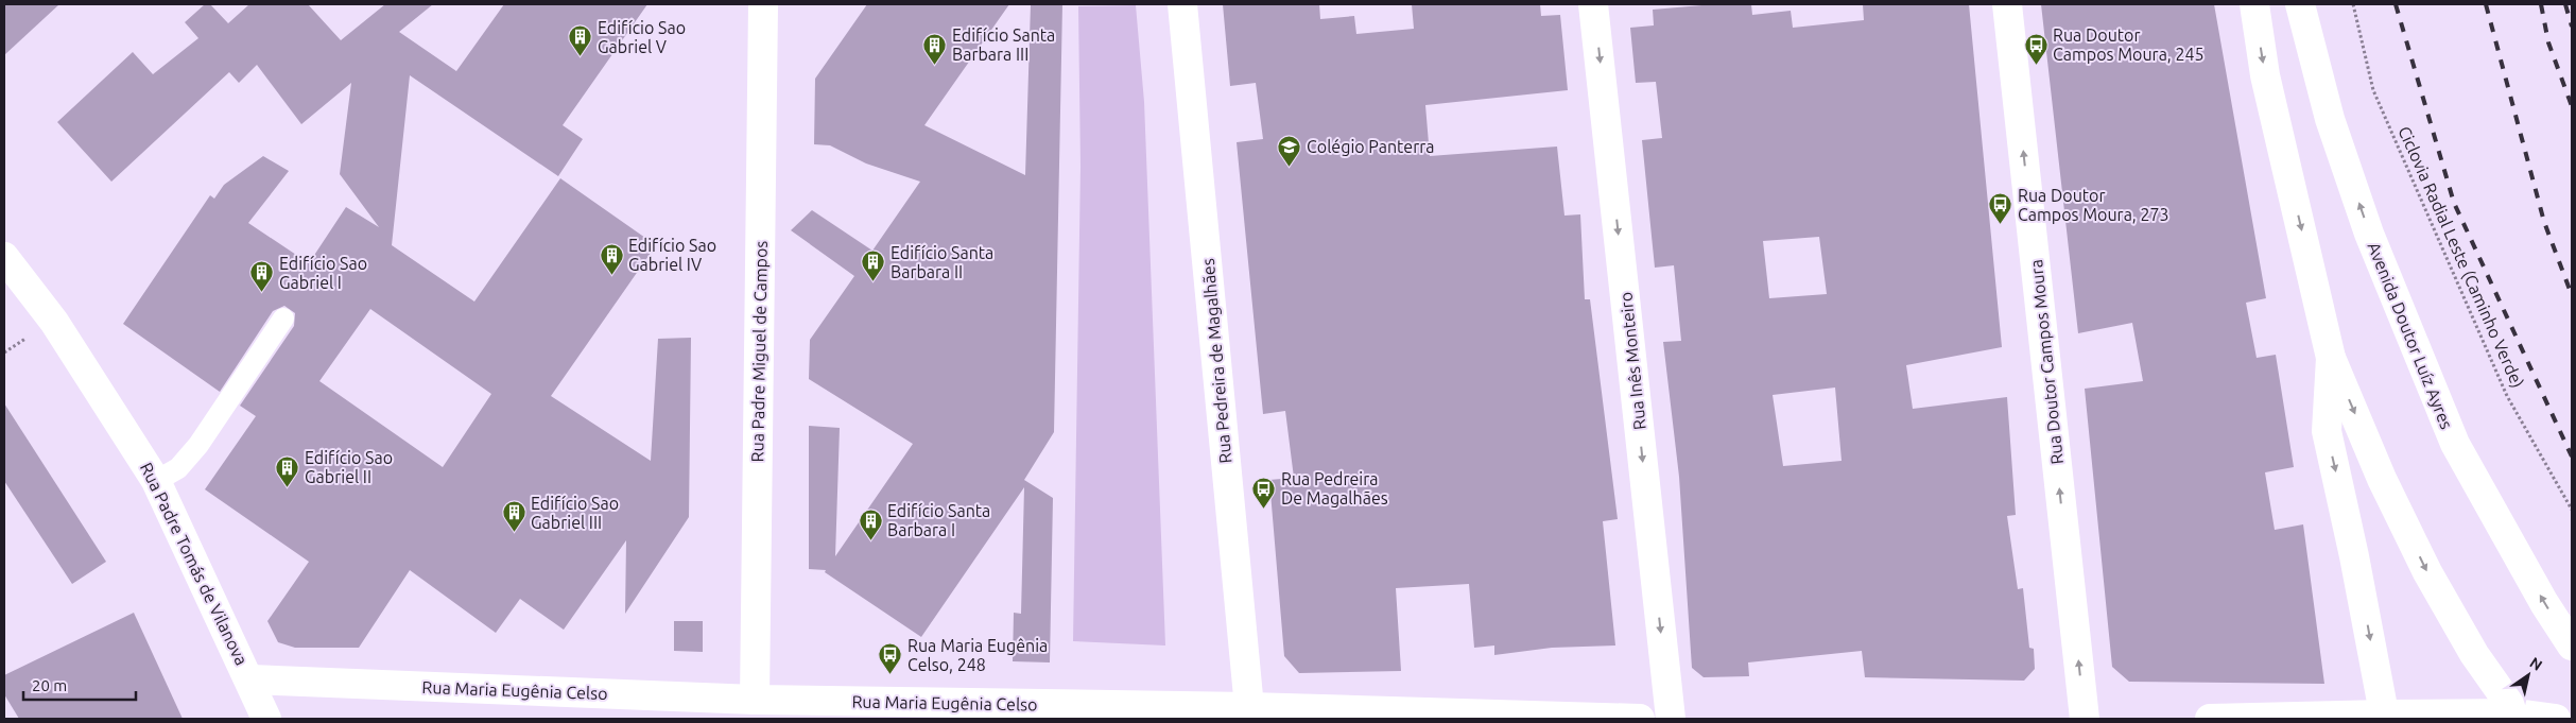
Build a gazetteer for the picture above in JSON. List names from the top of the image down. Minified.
{"streets":{"main road":["Avenida Doutor Luíz Ayres","Rua Padre Miguel de Campos","Rua Pedreira de Magalhães","Rua Inês Monteiro","Rua Doutor Campos Moura","Rua Padre Tomás de Vilanova","Rua Maria Eugênia Celso"],"path":["Ciclovia Radial Leste (Caminho Verde)"]},"crossings":[["Rua Padre Miguel de Campos","Rua Maria Eugênia Celso"],["Rua Pedreira de Magalhães","Rua Maria Eugênia Celso"],["Rua Padre Tomás de Vilanova","Rua Maria Eugênia Celso"]],"one_way":["Rua Inês Monteiro","Rua Doutor Campos Moura"],"places":{"building":["Edifício Sao Gabriel V","Edifício Santa Barbara III","Edifício Sao Gabriel IV","Edifício Santa Barbara II","Edifício Sao Gabriel I","Edifício Sao Gabriel II","Edifício Sao Gabriel III","Edifício Santa Barbara I"],"bus stop":["Rua Doutor Campos Moura, 245","Rua Doutor Campos Moura, 273","Rua Pedreira De Magalhães","Rua Maria Eugênia Celso, 248"],"school or university":["Colégio Panterra"]},"scale_bar":"20 m","north":"top right"}
